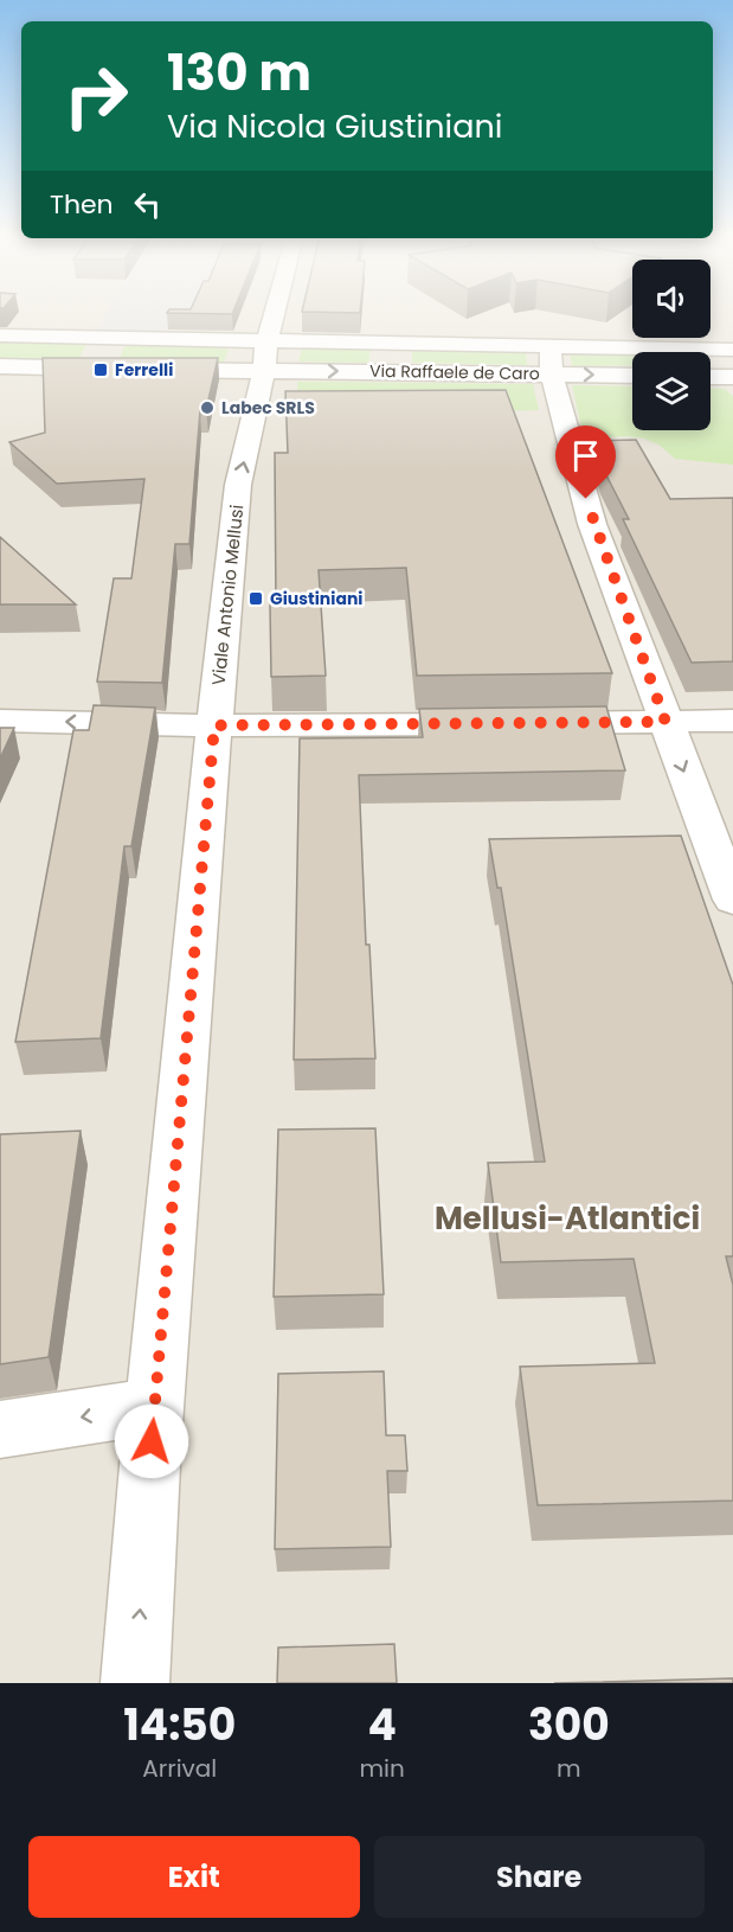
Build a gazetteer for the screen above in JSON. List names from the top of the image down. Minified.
{"streets":{"street":["Via Raffaele de Caro","Viale Antonio Mellusi"]},"crossings":[["Via Raffaele de Caro","Viale Antonio Mellusi"]],"one_way":["Viale Antonio Mellusi"],"districts":["Mellusi-Atlantici"],"places":{"transit":["Ferrelli","Giustiniani"],"other":["Labec SRLS"]},"page":{"turn":["130 m","Via Nicola Giustiniani"],"then":"Then","eta":["14:50","Arrival","4","min","300","m"],"buttons":["Exit","Share"]}}
